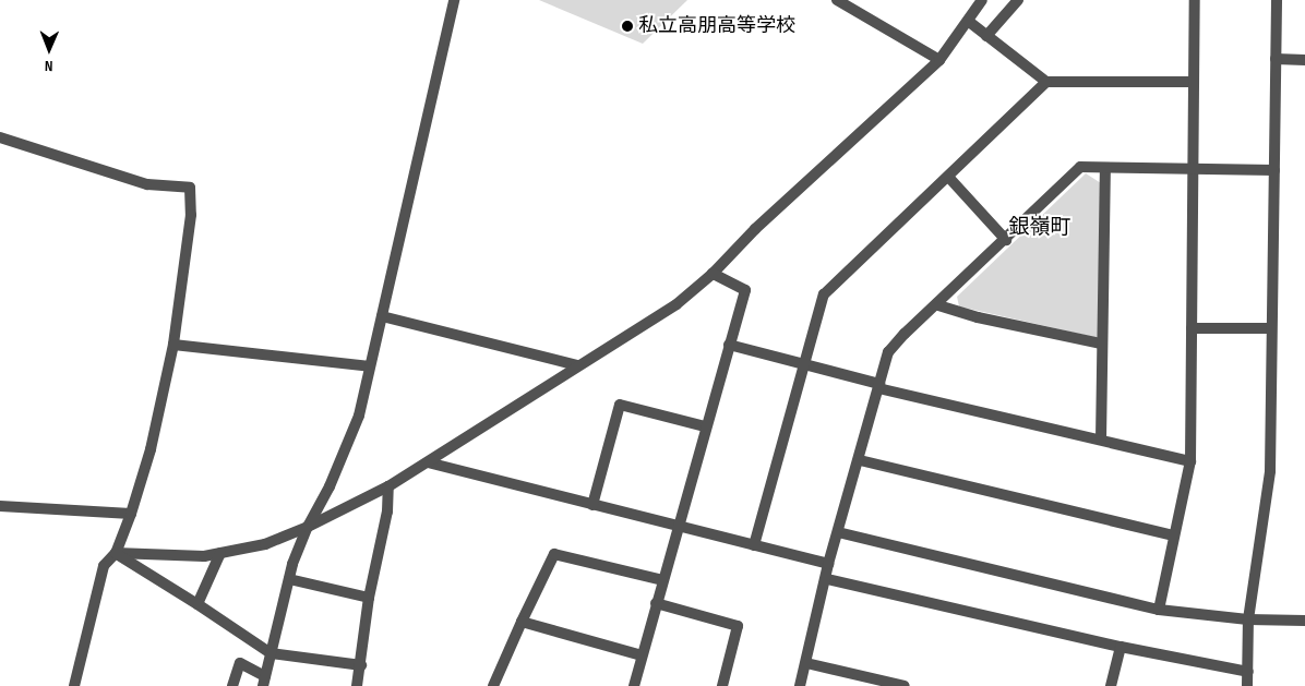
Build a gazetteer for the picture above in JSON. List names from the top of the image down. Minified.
{"districts":["銀嶺町"],"places":["私立高朋高等学校"],"north":"bottom"}
